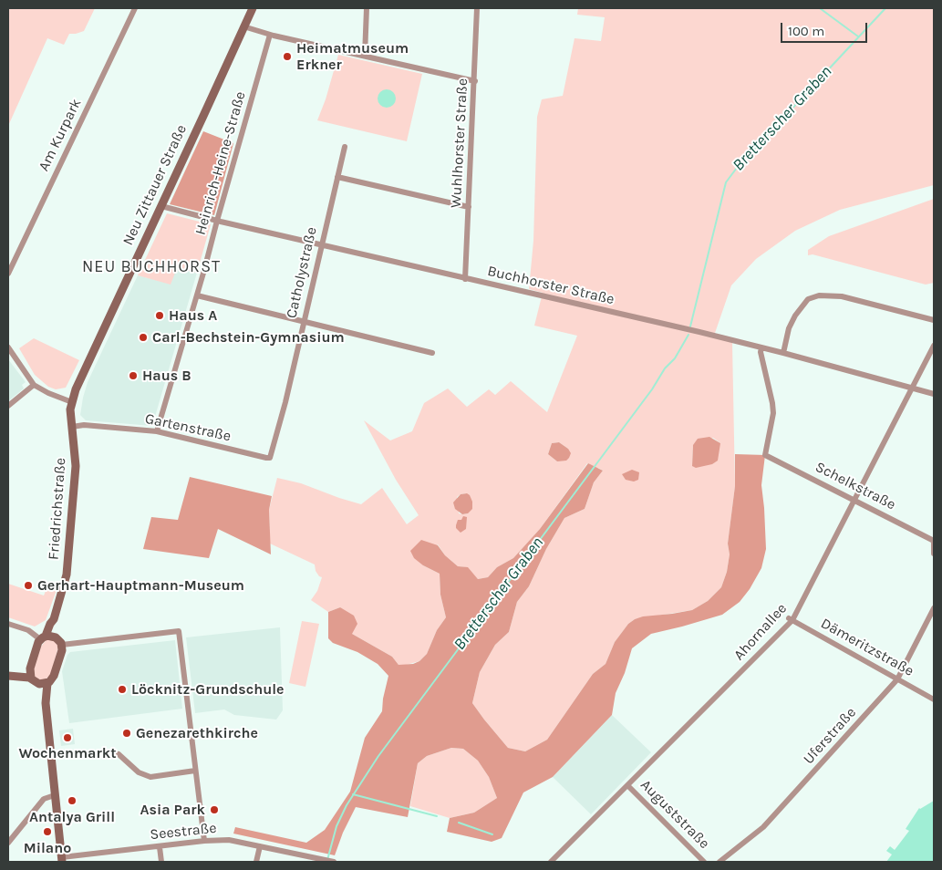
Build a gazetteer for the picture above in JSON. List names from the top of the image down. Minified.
{"streets":{"main road":["Neu Zittauer Straße","Friedrichstraße"],"street":["Am Kurpark","Wuhlhorster Straße","Heinrich-Heine-Straße","Catholystraße","Buchhorster Straße","Gartenstraße","Schelkstraße","Ahornallee","Dämeritzstraße","Uferstraße","Auguststraße","Seestraße"]},"crossings":[["Wuhlhorster Straße","Buchhorster Straße"],["Heinrich-Heine-Straße","Buchhorster Straße"],["Heinrich-Heine-Straße","Gartenstraße"],["Neu Zittauer Straße","Buchhorster Straße"],["Neu Zittauer Straße","Gartenstraße"],["Neu Zittauer Straße","Friedrichstraße"],["Catholystraße","Buchhorster Straße"],["Catholystraße","Gartenstraße"],["Buchhorster Straße","Schelkstraße"],["Buchhorster Straße","Ahornallee"],["Gartenstraße","Friedrichstraße"],["Schelkstraße","Ahornallee"],["Ahornallee","Dämeritzstraße"],["Ahornallee","Auguststraße"],["Dämeritzstraße","Uferstraße"]],"districts":["NEU BUCHHORST"],"water":["Bretterscher Graben"],"places":["Heimatmuseum Erkner","Haus A","Carl-Bechstein-Gymnasium","Haus B","Gerhart-Hauptmann-Museum","Löcknitz-Grundschule","Genezarethkirche","Wochenmarkt","Antalya Grill","Asia Park","Milano"],"scale_bar":"100 m"}
